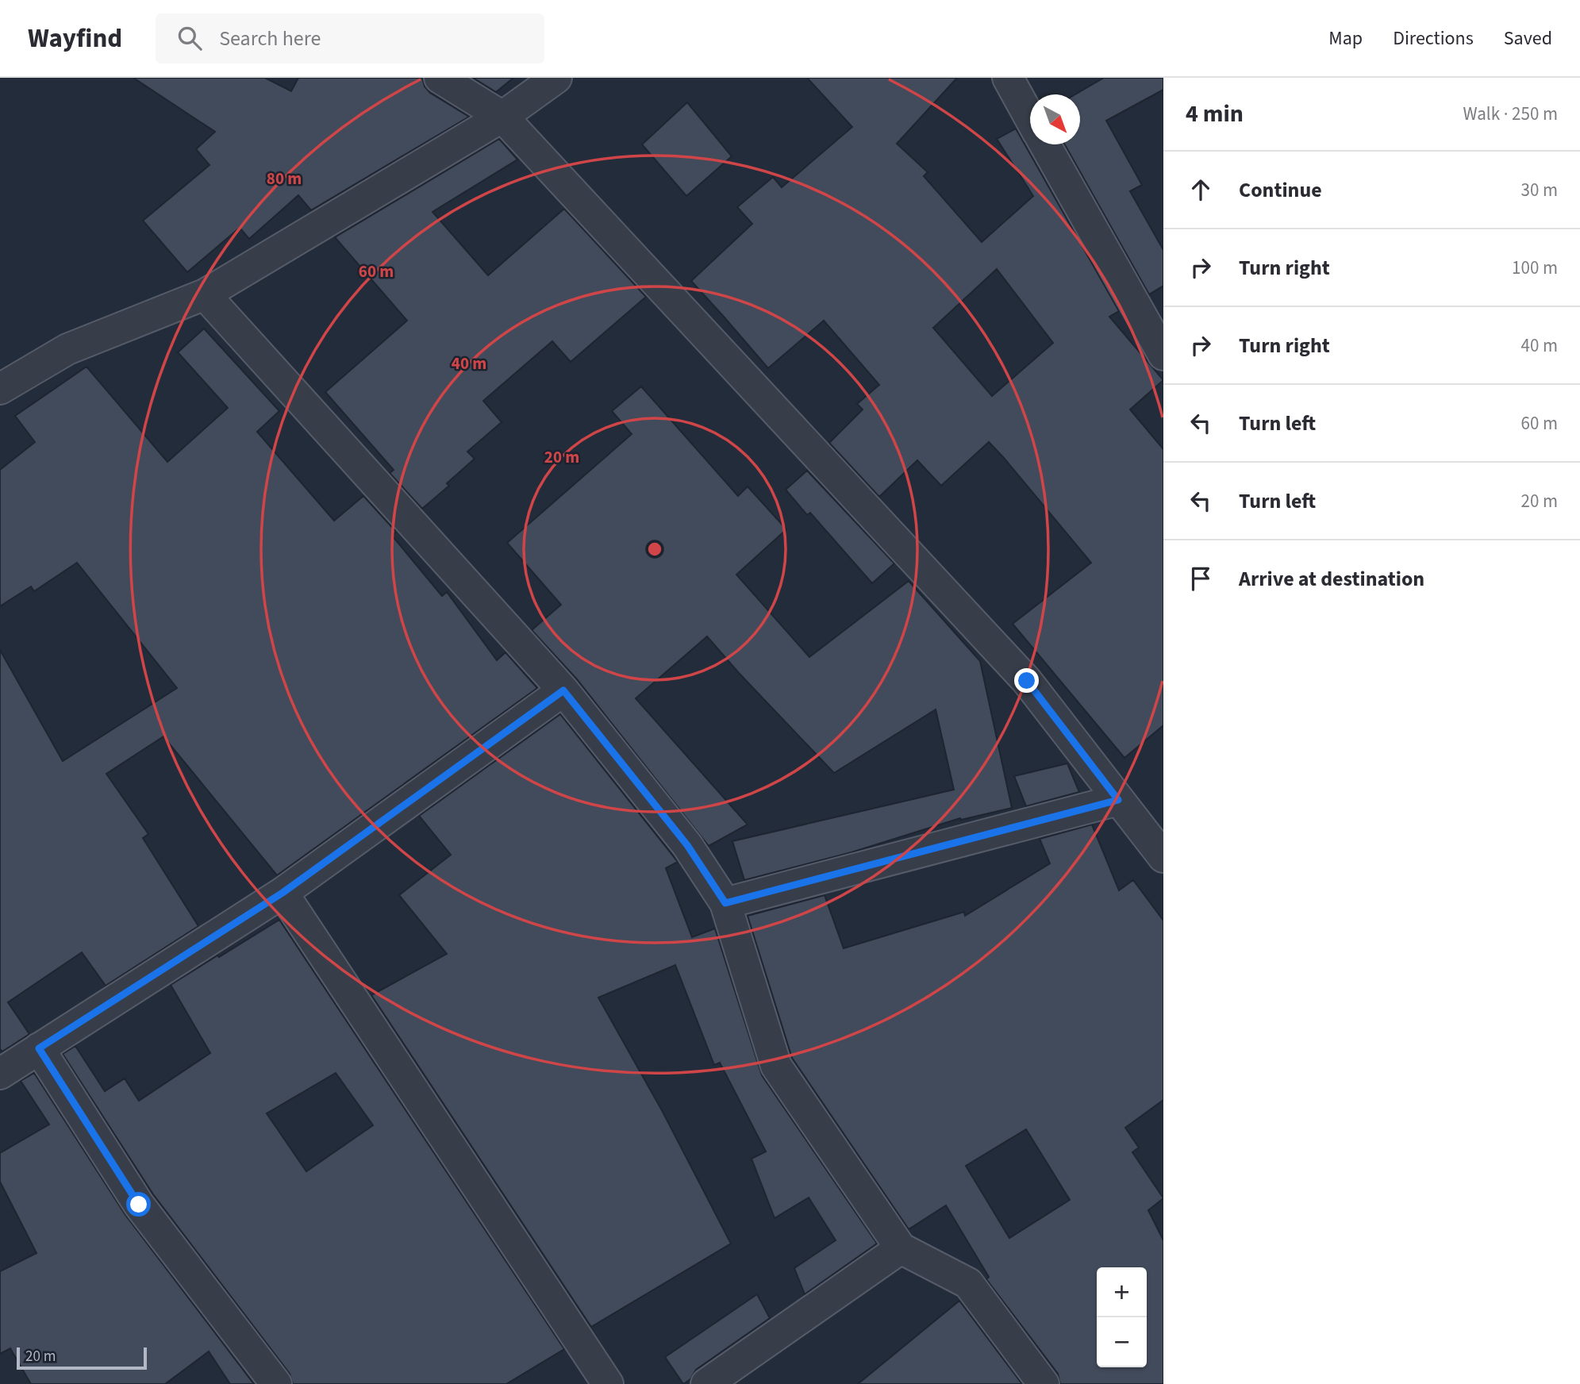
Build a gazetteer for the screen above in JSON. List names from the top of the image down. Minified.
{"scale_bar":"20 m","north":"bottom right","page":{"header":"Wayfind","search":"Search here","nav":["Map","Directions","Saved"],"heading":["4 min","Walk · 250 m"],"list":[["Continue","30 m"],["Turn right","100 m"],["Turn right","40 m"],["Turn left","60 m"],["Turn left","20 m"],"Arrive at destination"],"map_buttons":["+","−"],"scale":"20 m"},"rings":["80 m","60 m","40 m","20 m"]}
